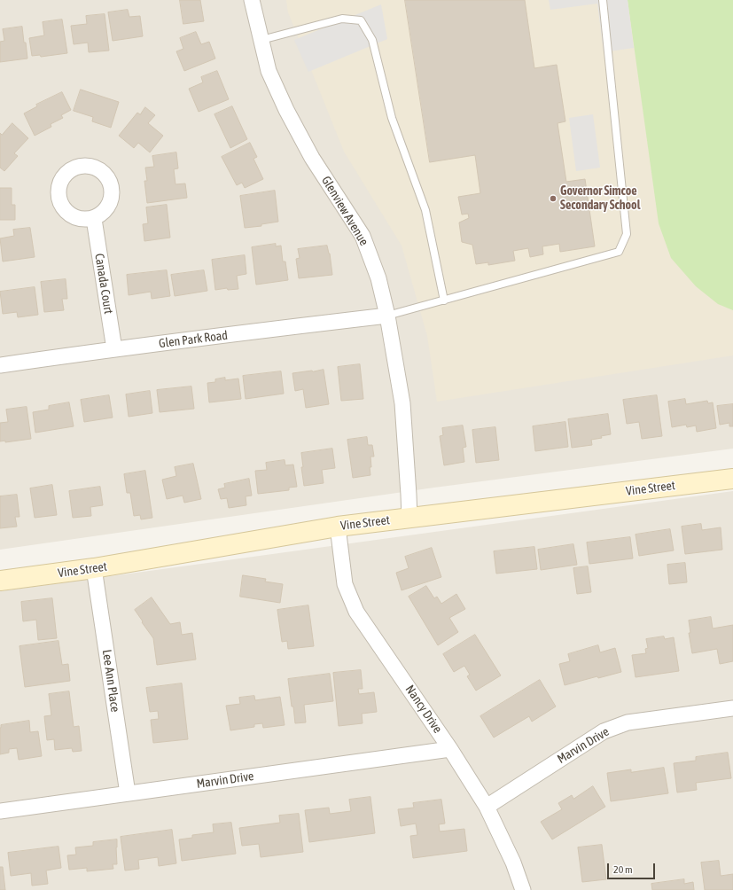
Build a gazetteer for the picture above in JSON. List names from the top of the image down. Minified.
{"streets":{"street":["Glenview Avenue","Canada Court","Glen Park Road","Vine Street","Lee Ann Place","Nancy Drive","Marvin Drive"]},"crossings":[["Glenview Avenue","Glen Park Road"],["Glenview Avenue","Vine Street"],["Canada Court","Glen Park Road"],["Vine Street","Lee Ann Place"],["Vine Street","Nancy Drive"],["Lee Ann Place","Marvin Drive"],["Nancy Drive","Marvin Drive"]],"places":["Governor Simcoe Secondary School"],"scale_bar":"20 m"}
